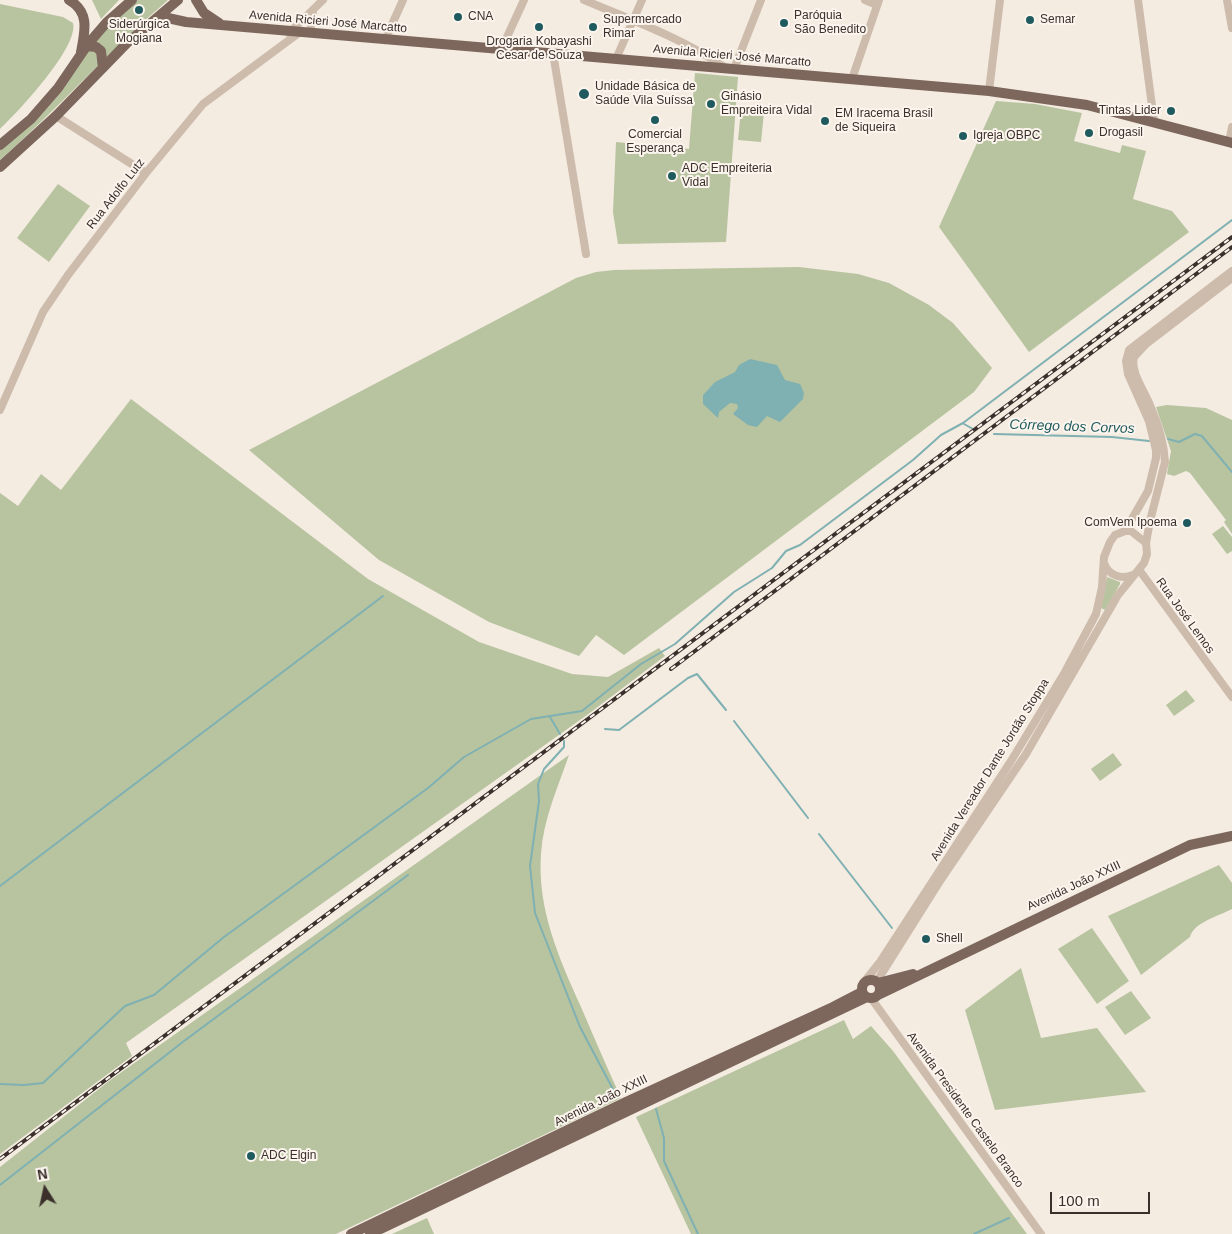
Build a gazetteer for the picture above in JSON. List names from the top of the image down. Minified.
{"streets":{"main road":["Avenida Ricieri José Marcatto","Avenida João XXIII"],"street":["Rua Adolfo Lutz","Rua José Lemos","Avenida Vereador Dante Jordão Stoppa","Avenida Presidente Castelo Branco"]},"crossings":[["Avenida Ricieri José Marcatto","Rua Adolfo Lutz"],["Rua José Lemos","Avenida Vereador Dante Jordão Stoppa"],["Avenida Vereador Dante Jordão Stoppa","Avenida João XXIII"],["Avenida Vereador Dante Jordão Stoppa","Avenida Presidente Castelo Branco"],["Avenida João XXIII","Avenida Presidente Castelo Branco"]],"water":["Córrego dos Corvos"],"places":["Siderúrgica Mogiana","CNA","Semar","Paróquia São Benedito","Drogaria Kobayashi Cesar de Souza","Supermercado Rimar","Unidade Básica de Saúde Vila Suíssa","Ginásio Empreiteira Vidal","Tintas Lider","Comercial Esperança","EM Iracema Brasil de Siqueira","Drogasil","Igreja OBPC","ADC Empreiteria Vidal","ComVem Ipoema","Shell","ADC Elgin"],"scale_bar":"100 m","north":"top"}
